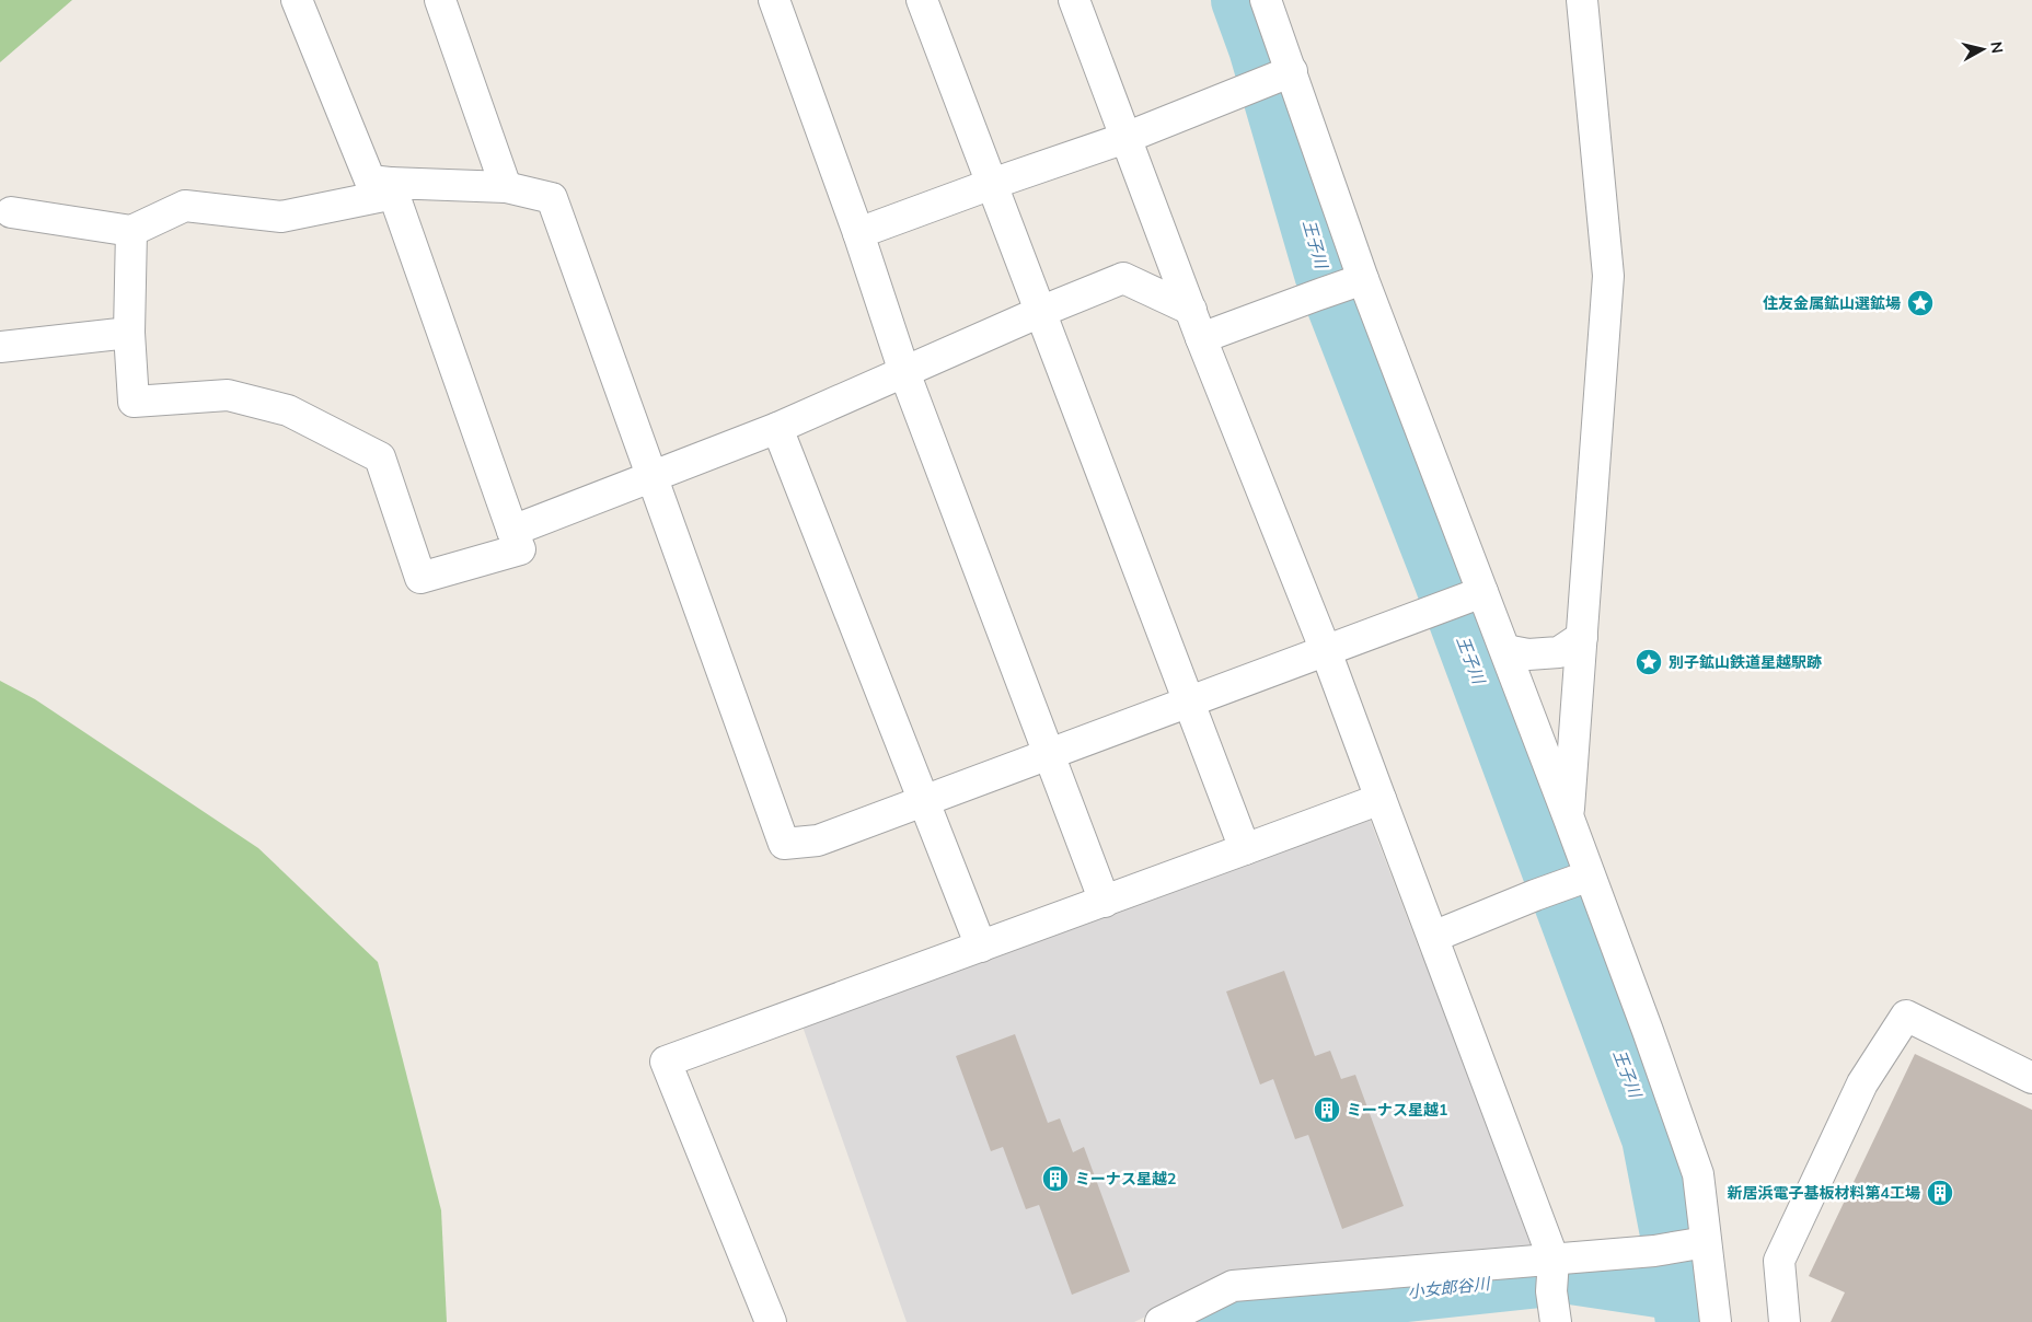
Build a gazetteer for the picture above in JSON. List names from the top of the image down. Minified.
{"water":["王子川","小女郎谷川"],"places":{"place":["住友金属鉱山選鉱場","別子鉱山鉄道星越駅跡"],"building":["ミーナス星越1","ミーナス星越2","新居浜電子基板材料第4工場"]},"north":"right"}
